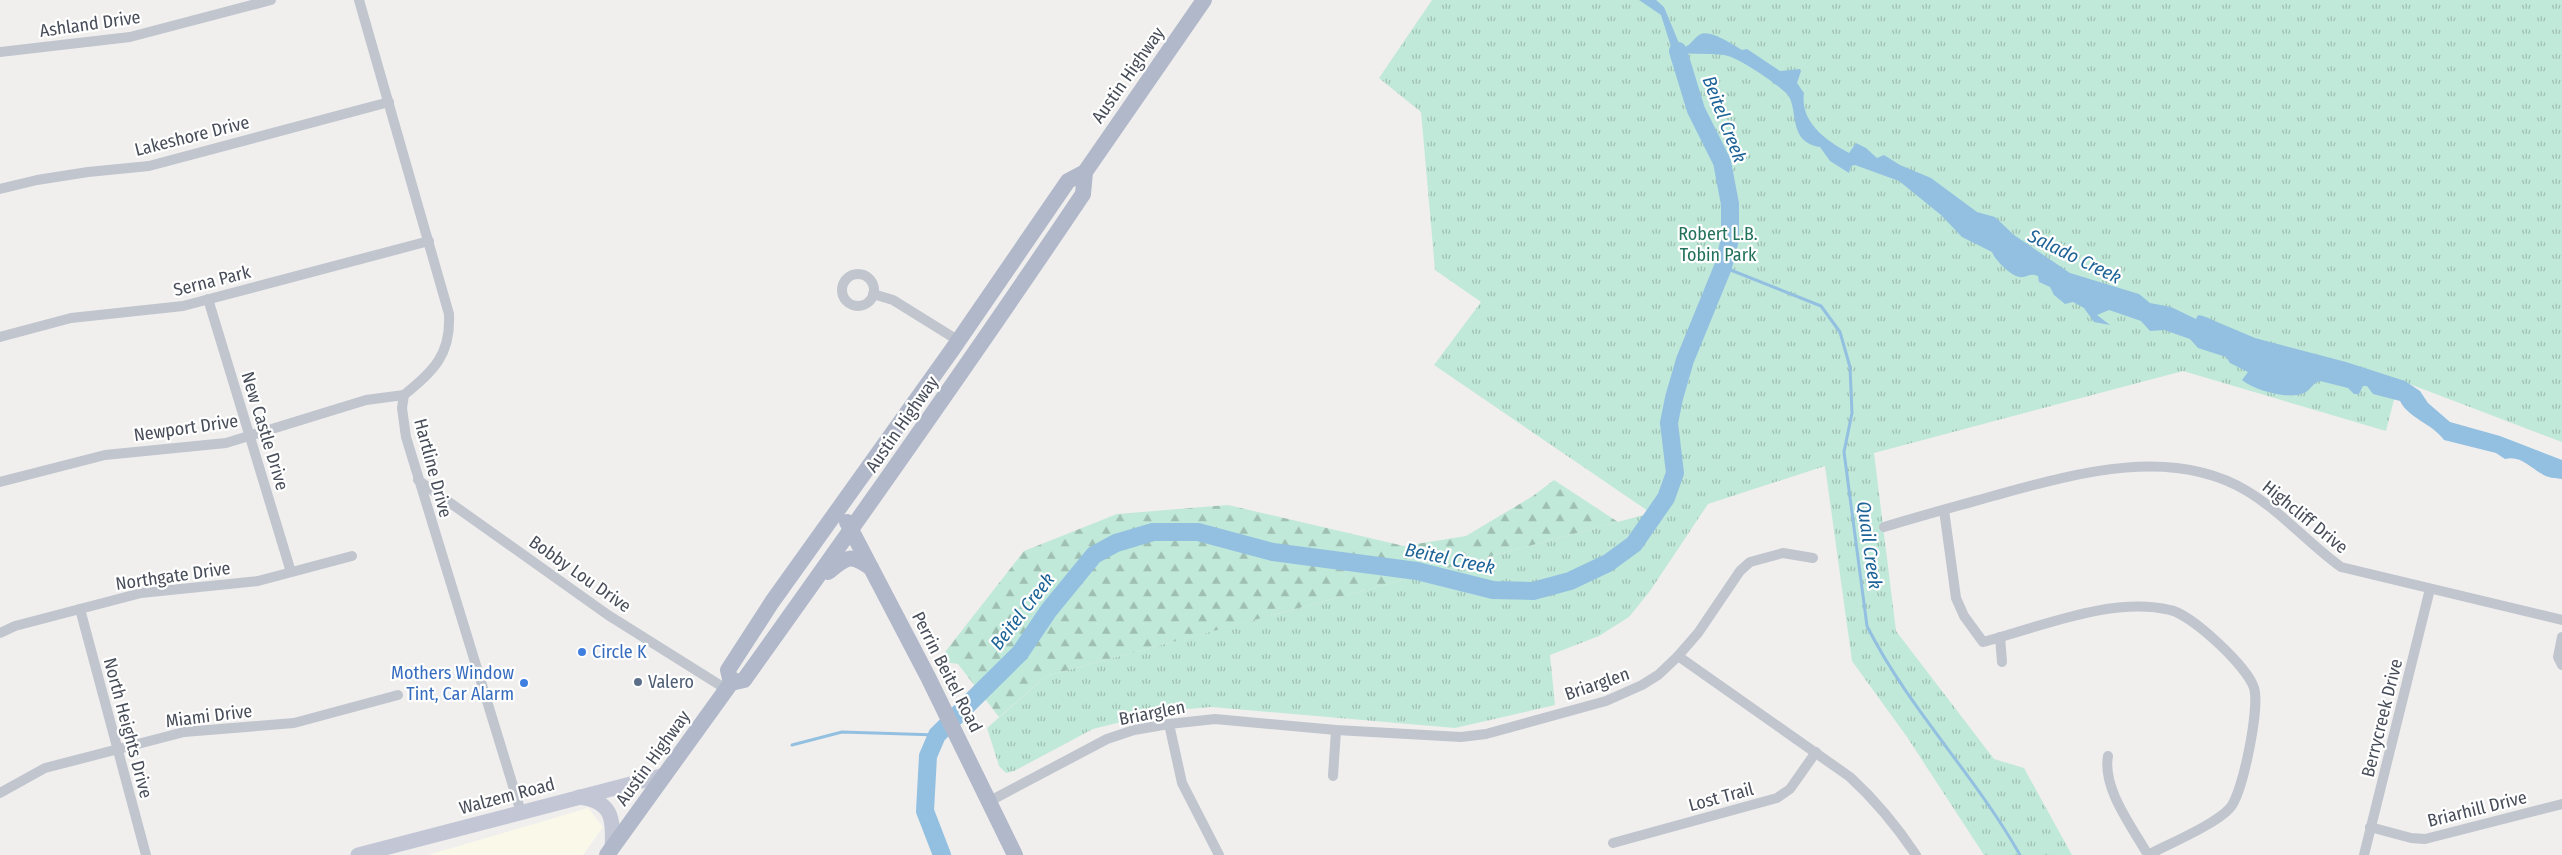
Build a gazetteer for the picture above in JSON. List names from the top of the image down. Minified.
{"streets":{"main road":["Austin Highway","Perrin Beitel Road","Walzem Road"],"street":["Ashland Drive","Lakeshore Drive","Serna Park","Newport Drive","New Castle Drive","Hartline Drive","Highcliff Drive","Bobby Lou Drive","Northgate Drive","Briarglen","Miami Drive","Berrycreek Drive","North Heights Drive","Lost Trail","Briarhill Drive"]},"crossings":[["Austin Highway","Bobby Lou Drive"],["Austin Highway","Perrin Beitel Road"],["Austin Highway","Walzem Road"],["Serna Park","New Castle Drive"],["Newport Drive","New Castle Drive"],["Newport Drive","Hartline Drive"],["New Castle Drive","Northgate Drive"],["Hartline Drive","Bobby Lou Drive"],["Hartline Drive","Walzem Road"],["Highcliff Drive","Berrycreek Drive"],["Northgate Drive","North Heights Drive"],["Perrin Beitel Road","Briarglen"],["Miami Drive","North Heights Drive"],["Berrycreek Drive","Briarhill Drive"]],"water":["Beitel Creek","Salado Creek","Quail Creek"],"parks":["Robert L.B. Tobin Park"],"places":["Circle K","Valero","Mothers Window Tint, Car Alarm"]}
